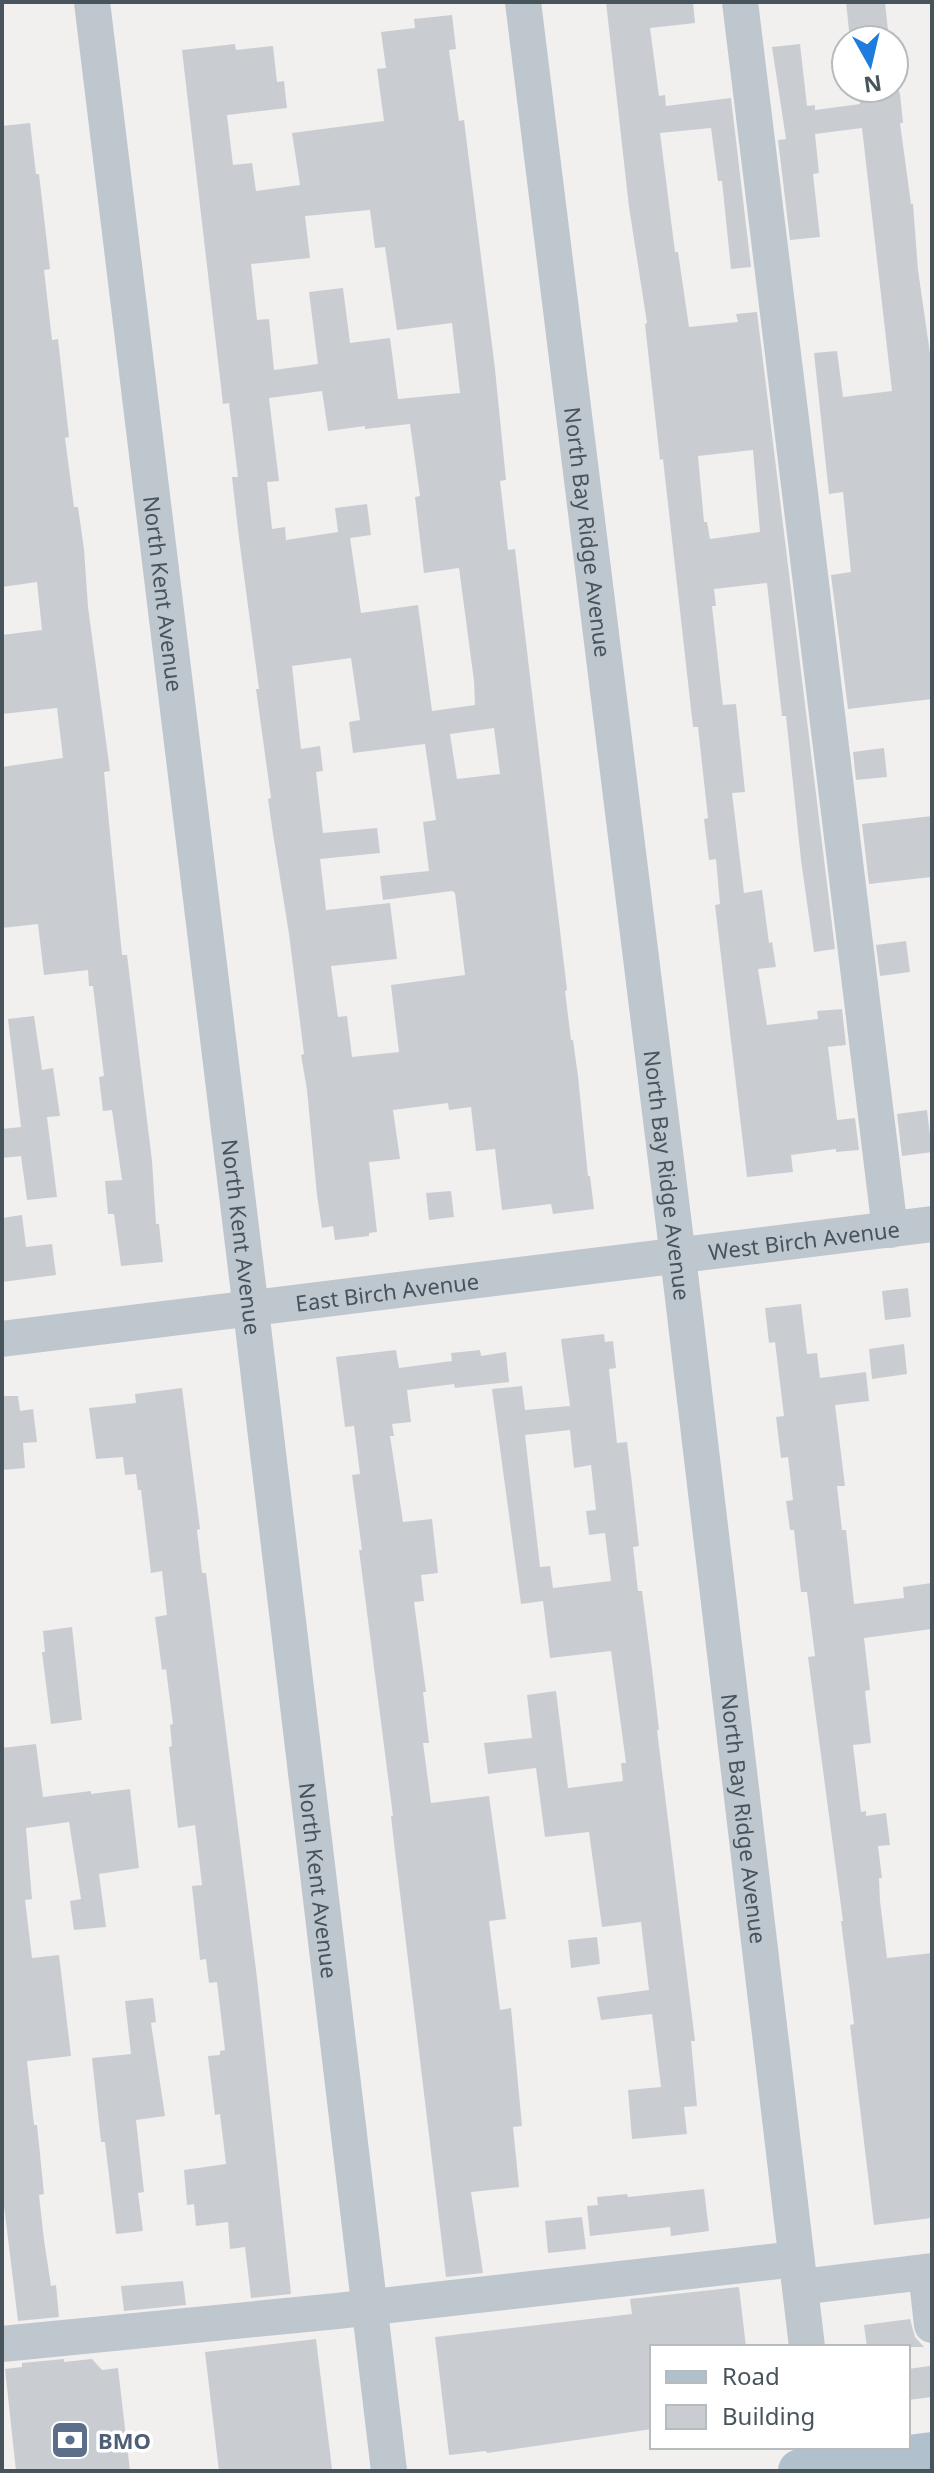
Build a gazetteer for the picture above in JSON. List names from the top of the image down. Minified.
{"streets":{"street":["North Bay Ridge Avenue","North Kent Avenue","West Birch Avenue","East Birch Avenue"]},"crossings":[["North Bay Ridge Avenue","West Birch Avenue"],["North Bay Ridge Avenue","East Birch Avenue"],["North Kent Avenue","East Birch Avenue"],["West Birch Avenue","East Birch Avenue"]],"places":{"bank":["BMO"]},"legend":["Road","Building"],"north":"bottom"}
